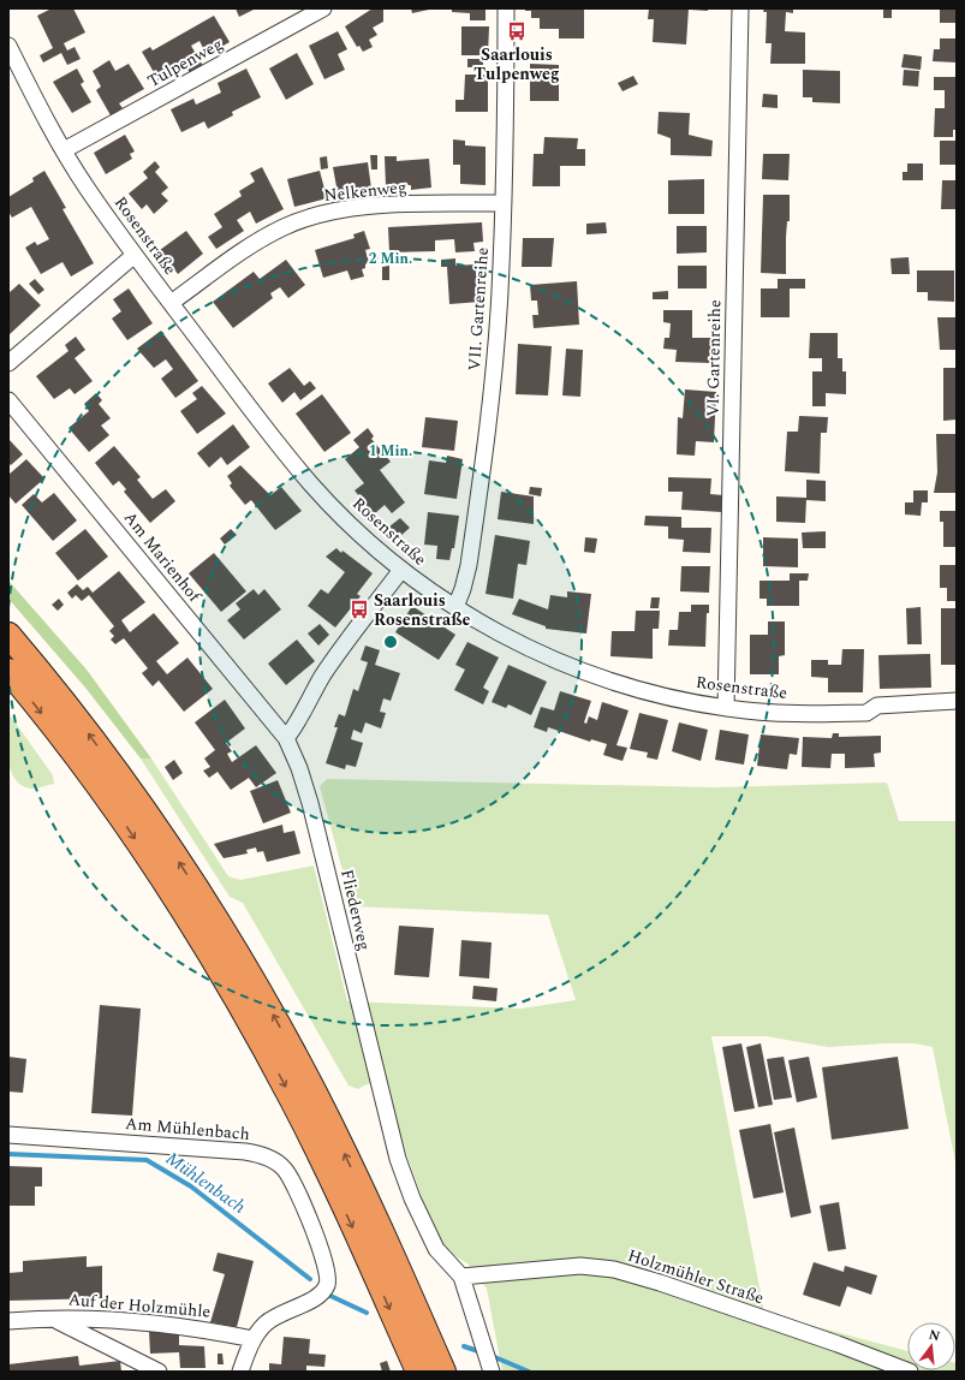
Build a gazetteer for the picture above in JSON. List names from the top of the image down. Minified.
{"streets":{"street":["Tulpenweg","Nelkenweg","Rosenstraße","VII. Gartenreihe","VI. Gartenreihe","Am Marienhof","Fliederweg","Am Mühlenbach","Holzmühler Straße","Auf der Holzmühle"]},"crossings":[["Tulpenweg","Rosenstraße"],["Nelkenweg","Rosenstraße"],["Nelkenweg","VII. Gartenreihe"],["Rosenstraße","VII. Gartenreihe"],["Rosenstraße","VI. Gartenreihe"],["Am Marienhof","Fliederweg"],["Fliederweg","Holzmühler Straße"],["Am Mühlenbach","Auf der Holzmühle"]],"water":["Mühlenbach"],"places":{"bus stop":["Saarlouis Tulpenweg","Saarlouis Rosenstraße"]},"north":"top","rings":["2 Min.","1 Min."]}
